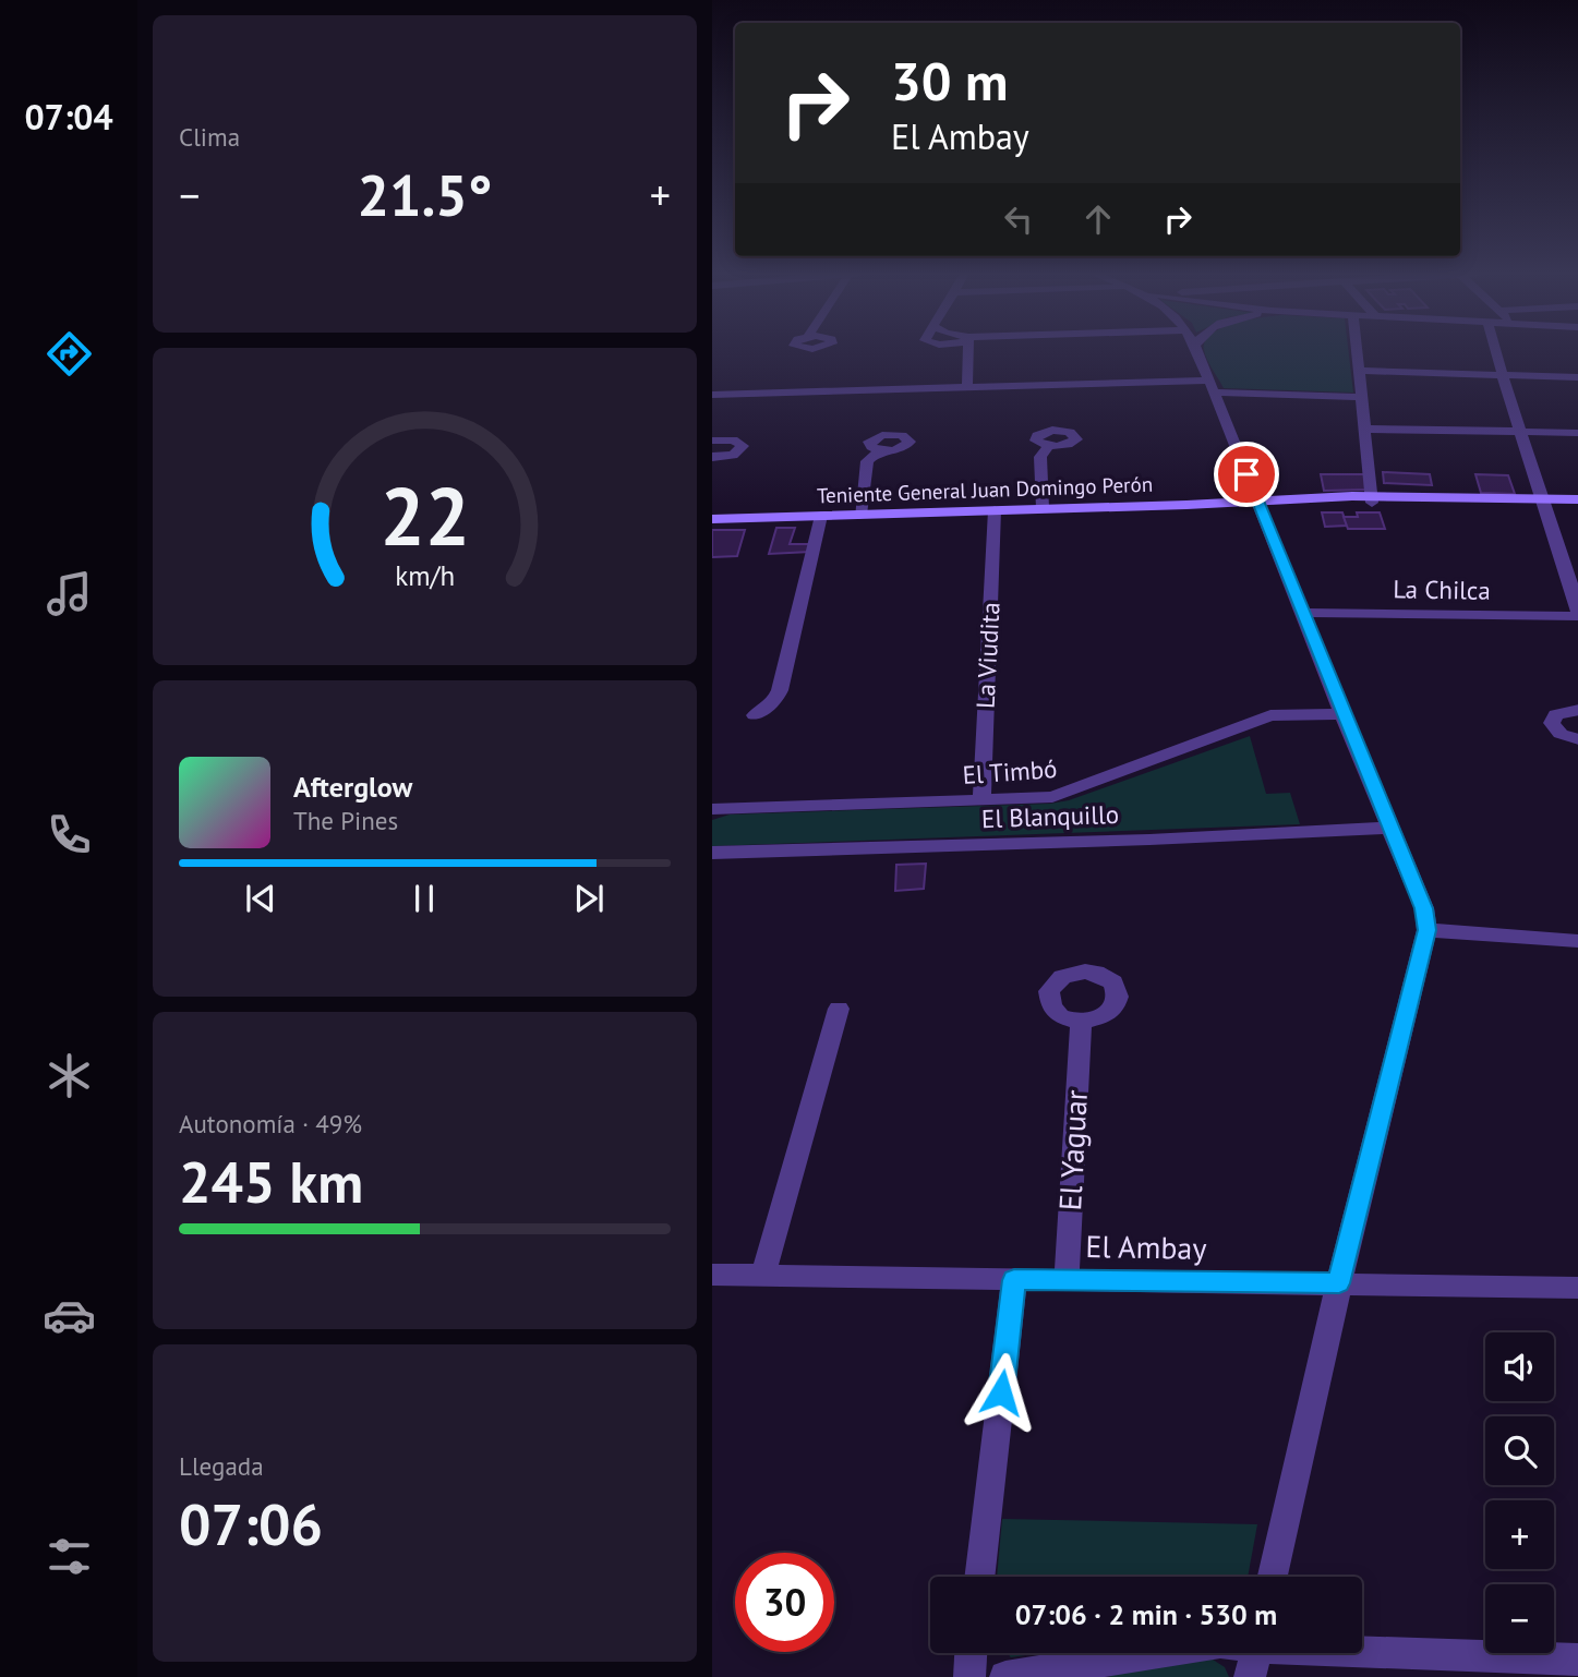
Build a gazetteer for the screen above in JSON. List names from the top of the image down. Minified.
{"streets":{"main road":["Teniente General Juan Domingo Perón"],"street":["La Chilca","La Viudita","El Timbó","El Blanquillo","El Yaguar","El Ambay"]},"crossings":[["Teniente General Juan Domingo Perón","La Viudita"],["La Viudita","El Timbó"],["El Yaguar","El Ambay"]],"page":{"tabs":"07:04","tile":["Clima",["Autonomía · 49%","245 km"],["Llegada","07:06"]],"turn":["30 m","El Ambay"],"heat":["−","21.5°","+"],"song":["Afterglow","The Pines"],"map_buttons":["+","−"],"limit":"30","trip":"07:06 · 2 min · 530 m","gauge":["22","km/h"]}}
